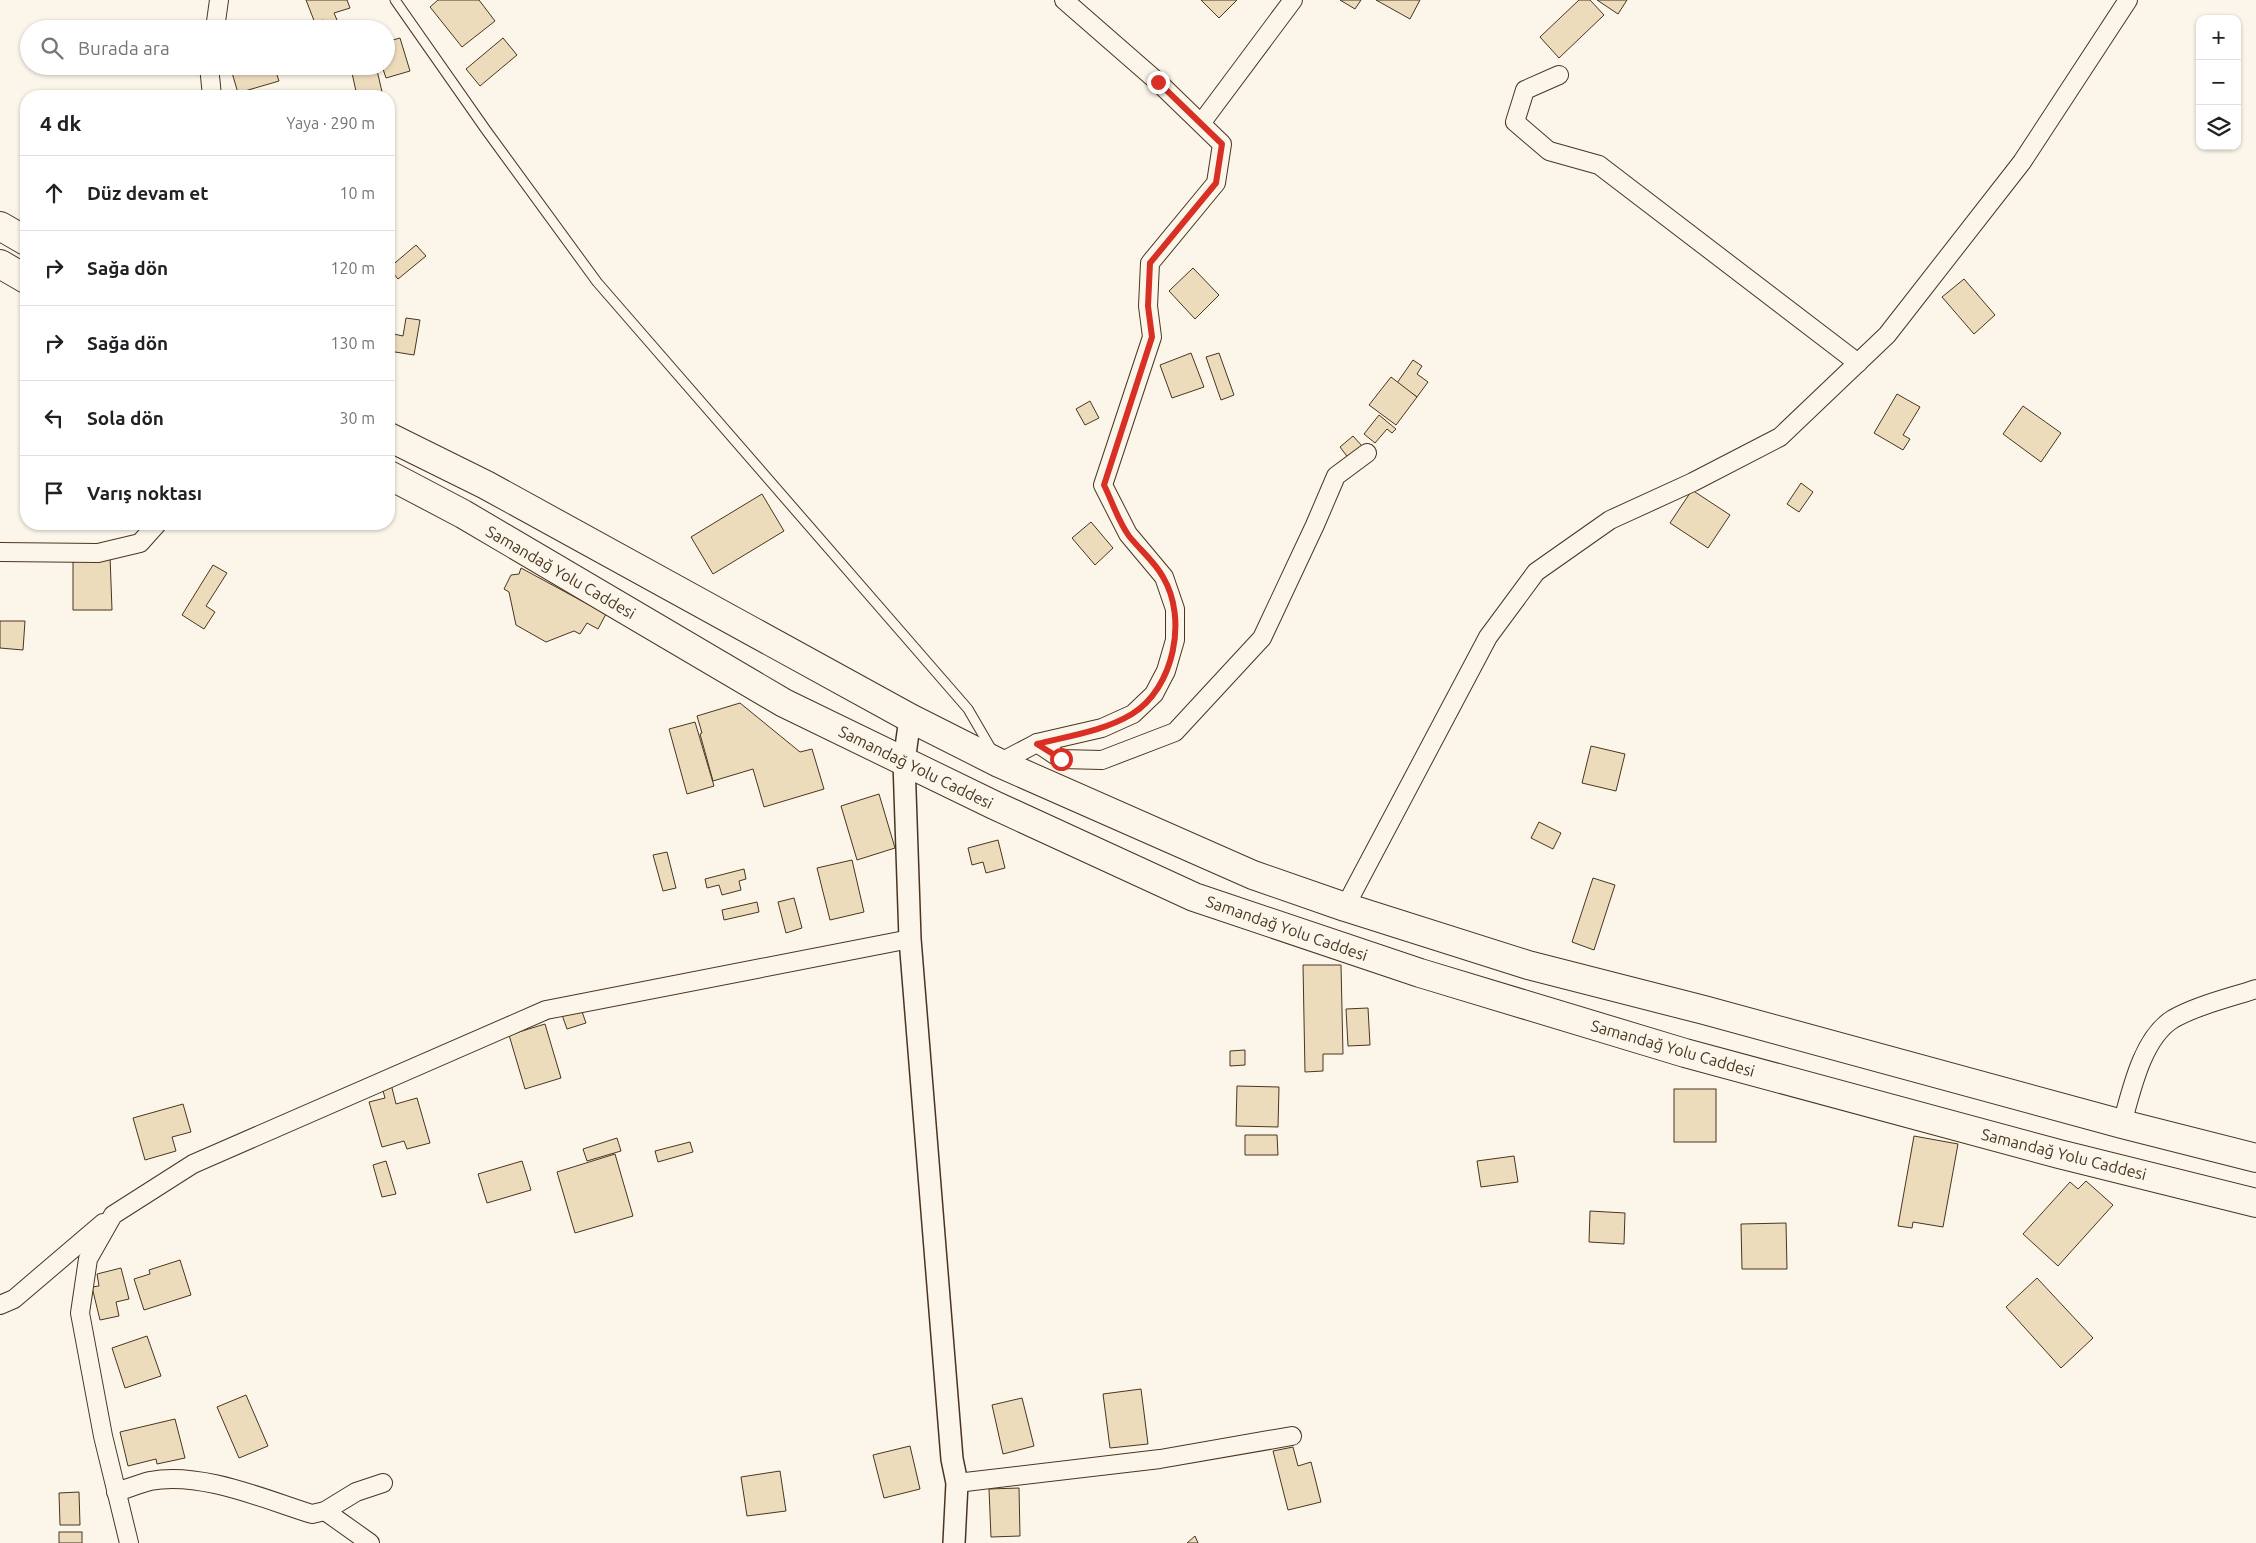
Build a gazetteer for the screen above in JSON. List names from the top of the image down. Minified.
{"streets":{"highway":["Samandağ Yolu Caddesi"]},"page":{"map_buttons":["+","−"],"search":"Burada ara","heading":["4 dk","Yaya · 290 m"],"list":[["Düz devam et","10 m"],["Sağa dön","120 m"],["Sağa dön","130 m"],["Sola dön","30 m"],"Varış noktası"]}}
